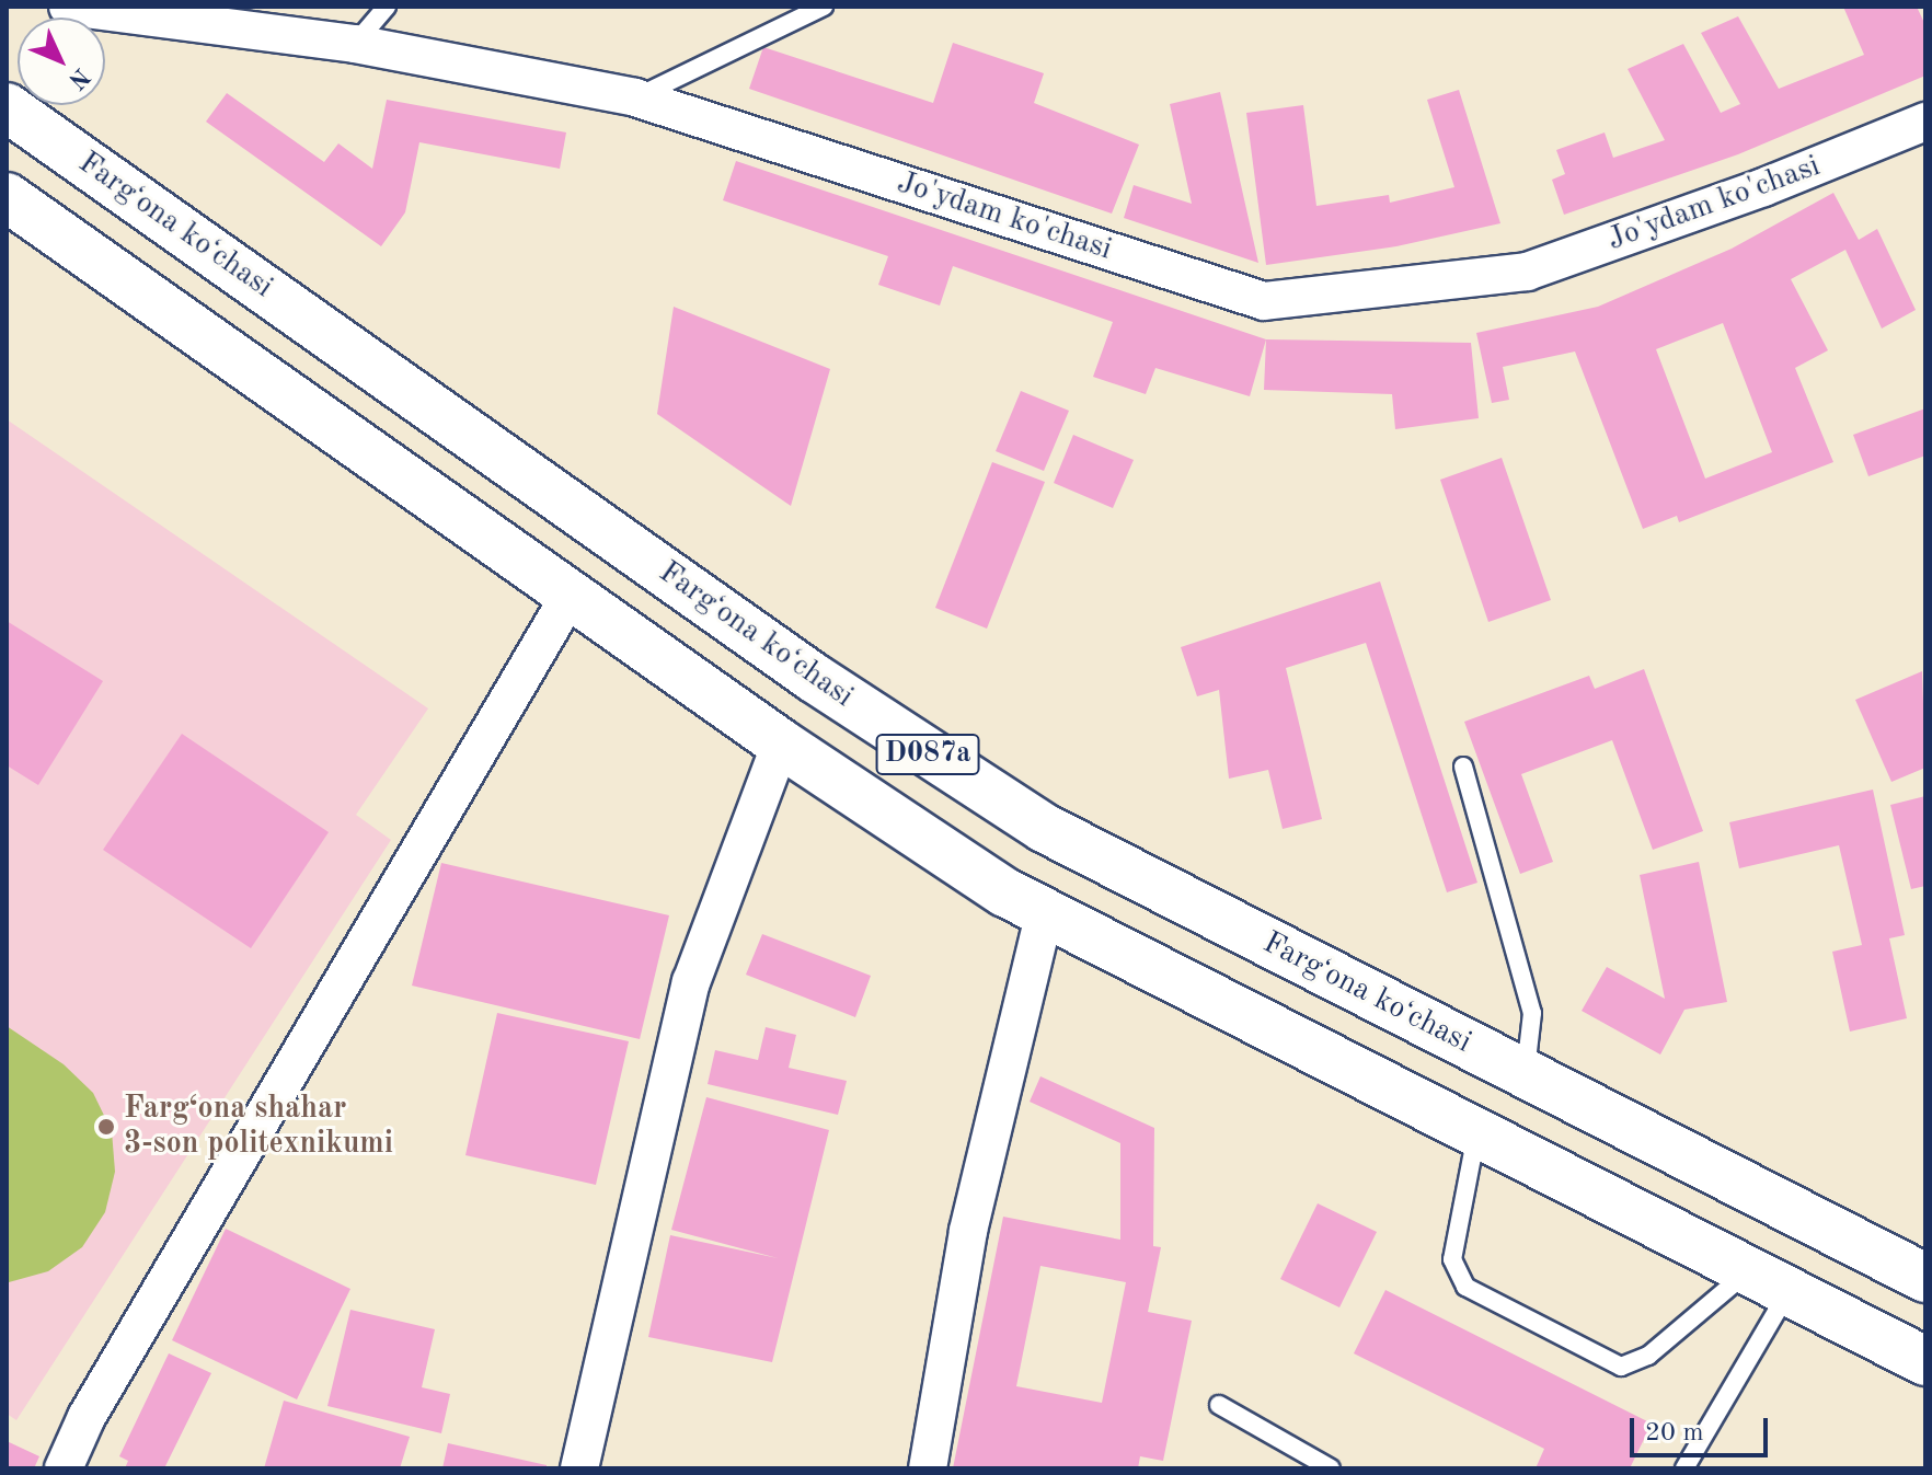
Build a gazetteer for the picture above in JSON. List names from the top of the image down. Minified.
{"streets":{"main road":["Fargʻona koʻchasi","D087a"],"street":["Jo'ydam ko'chasi"]},"places":["Farg‘ona shahar 3-son politexnikumi"],"scale_bar":"20 m","north":"bottom right"}
